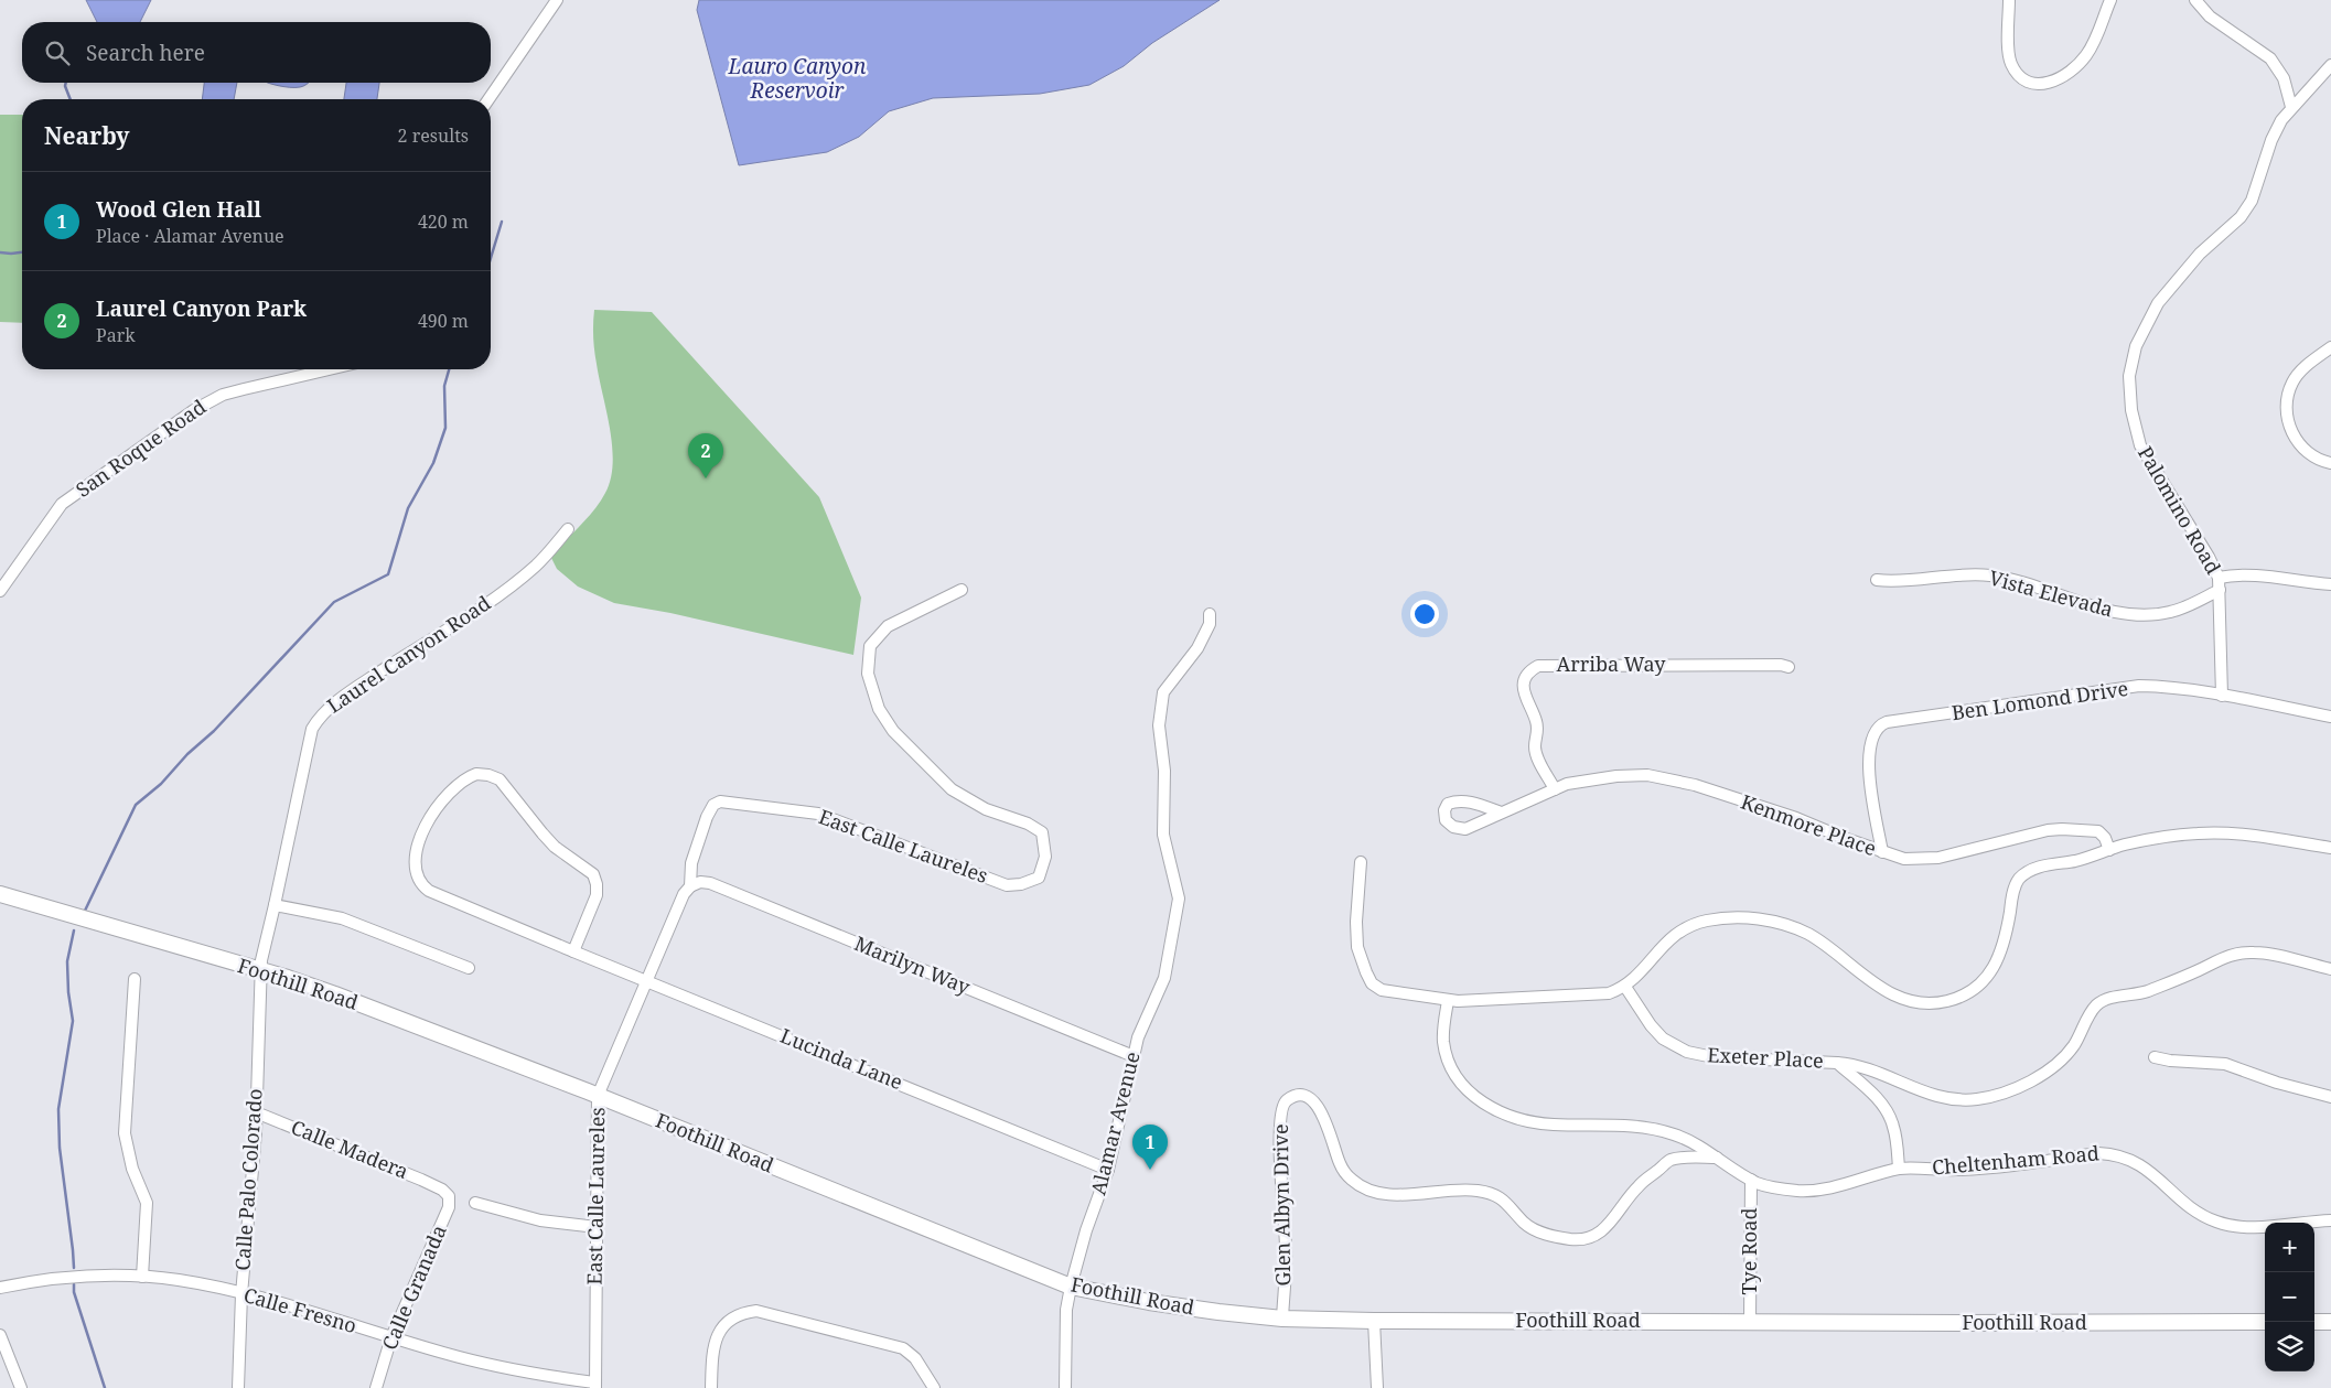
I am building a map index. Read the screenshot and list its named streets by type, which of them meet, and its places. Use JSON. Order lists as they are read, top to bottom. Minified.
{"streets":{"main road":["Foothill Road"],"street":["San Roque Road","Palomino Road","Vista Elevada","Laurel Canyon Road","Arriba Way","Ben Lomond Drive","Kenmore Place","East Calle Laureles","Marilyn Way","Exeter Place","Lucinda Lane","Alamar Avenue","Calle Madera","Cheltenham Road","Calle Palo Colorado","Glen Albyn Drive","Tye Road","Calle Granada","Calle Fresno"]},"crossings":[["Palomino Road","Vista Elevada"],["Palomino Road","Ben Lomond Drive"],["Laurel Canyon Road","Foothill Road"],["Laurel Canyon Road","Calle Palo Colorado"],["Arriba Way","Kenmore Place"],["Ben Lomond Drive","Kenmore Place"],["East Calle Laureles","Marilyn Way"],["East Calle Laureles","Foothill Road"],["East Calle Laureles","Lucinda Lane"],["East Calle Laureles","Calle Fresno"],["Marilyn Way","Alamar Avenue"],["Foothill Road","Alamar Avenue"],["Foothill Road","Calle Palo Colorado"],["Foothill Road","Glen Albyn Drive"],["Foothill Road","Tye Road"],["Exeter Place","Cheltenham Road"],["Lucinda Lane","Alamar Avenue"],["Calle Madera","Calle Palo Colorado"],["Calle Madera","Calle Granada"],["Cheltenham Road","Glen Albyn Drive"],["Cheltenham Road","Tye Road"],["Calle Palo Colorado","Calle Fresno"],["Calle Granada","Calle Fresno"]],"water":["Lauro Canyon Reservoir"],"page":{"search":"Search here","heading":["Nearby","2 results"],"list":[{"mark":"1","name":"Wood Glen Hall","note":"Place · Alamar Avenue","value":"420 m"},{"mark":"2","name":"Laurel Canyon Park","note":"Park","value":"490 m"}],"pins":["2","1"],"map_buttons":["+","−"]}}
